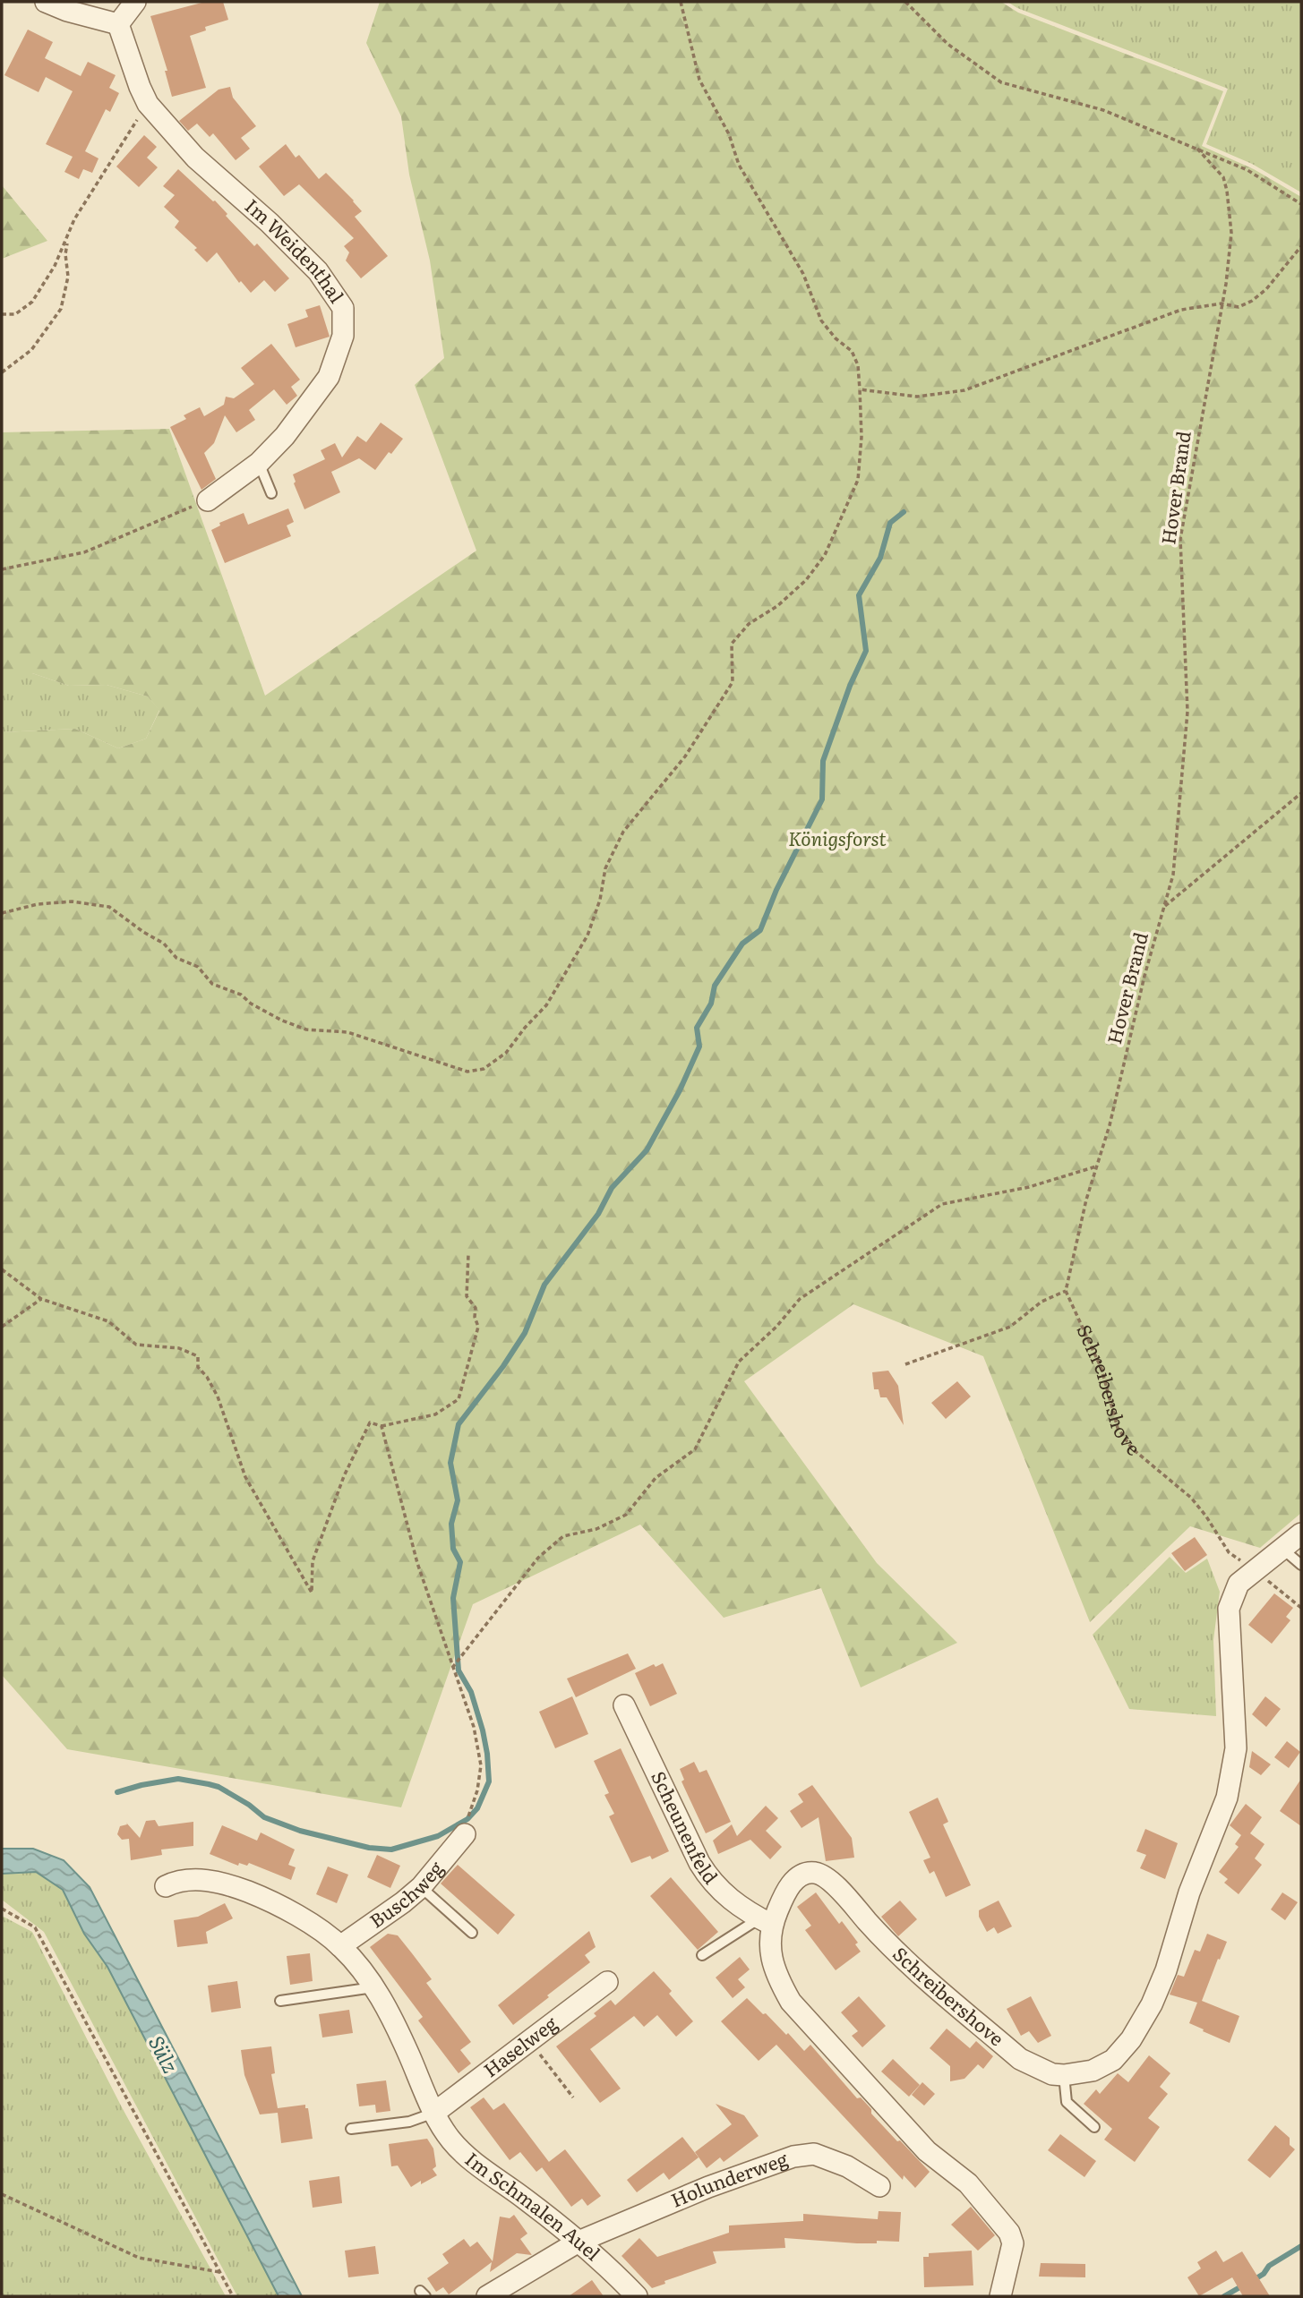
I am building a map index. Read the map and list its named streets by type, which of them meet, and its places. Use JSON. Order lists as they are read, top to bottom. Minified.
{"streets":{"street":["Im Weidenthal","Schreibershove","Scheunenfeld","Buschweg","Haselweg","Holunderweg","Im Schmalen Auel"],"path":["Hover Brand"]},"crossings":[["Schreibershove","Scheunenfeld"],["Buschweg","Im Schmalen Auel"],["Haselweg","Im Schmalen Auel"],["Holunderweg","Im Schmalen Auel"]],"water":["Sülz"],"parks":["Königsforst"]}
